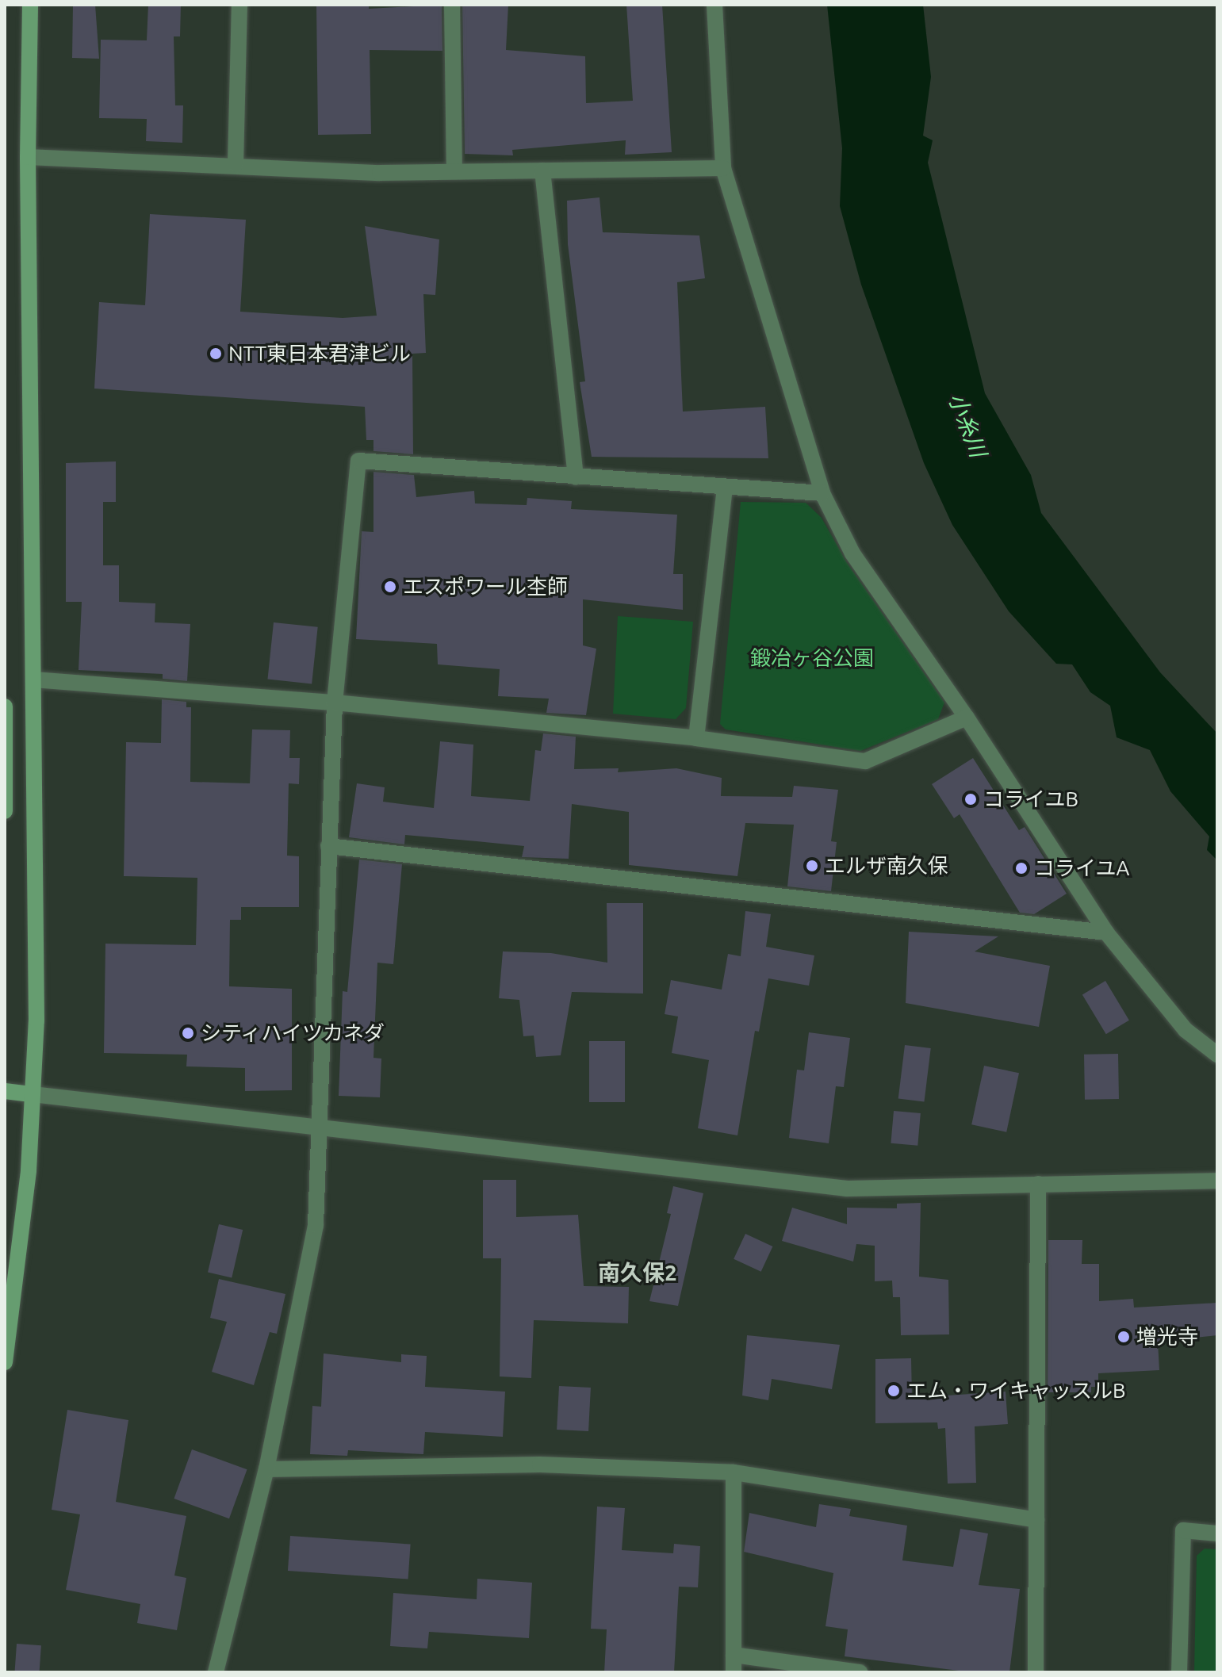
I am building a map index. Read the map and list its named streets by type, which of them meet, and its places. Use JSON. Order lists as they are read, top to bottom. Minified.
{"districts":["南久保2"],"water":["小糸川"],"parks":["鍛冶ヶ谷公園"],"places":["NTT東日本君津ビル","エスポワール杢師","コライユB","エルザ南久保","コライユA","シティハイツカネダ","増光寺","エム・ワイキャッスルB"]}
